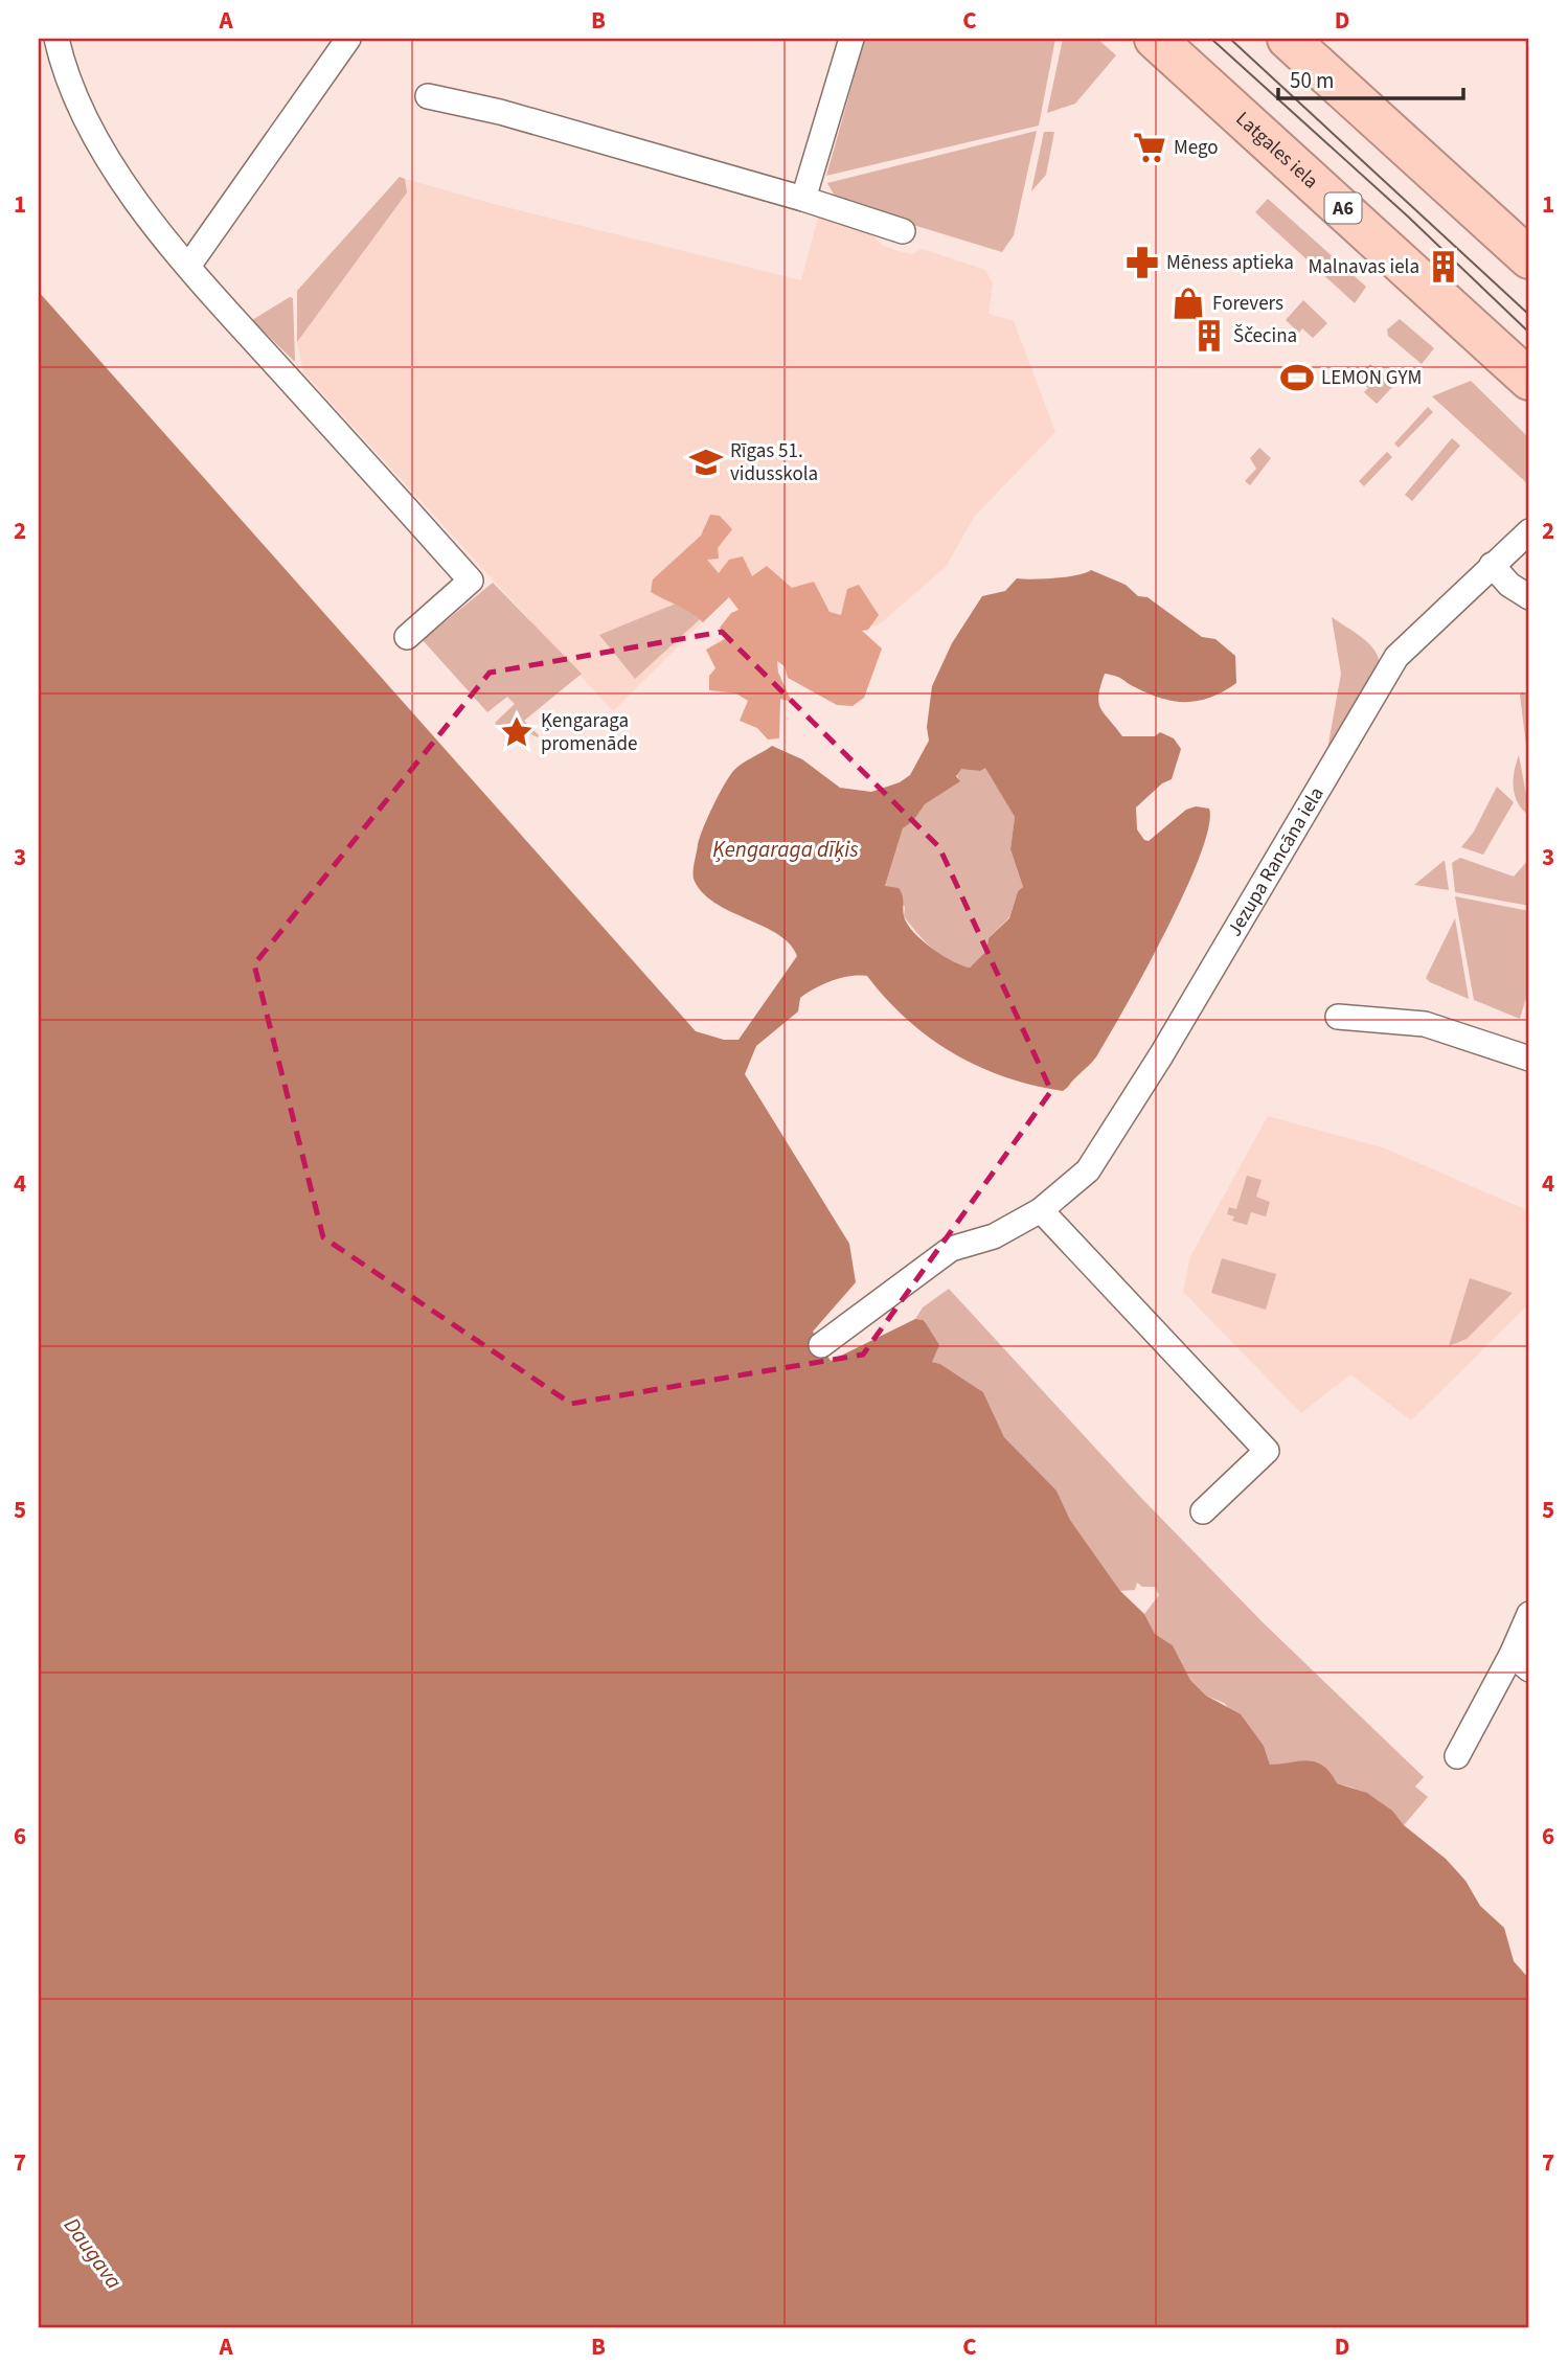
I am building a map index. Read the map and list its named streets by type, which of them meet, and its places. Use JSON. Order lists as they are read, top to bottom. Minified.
{"streets":{"highway":["Latgales iela","A6"],"street":["Jezupa Rancāna iela"]},"water":["Ķengaraga dīķis","Daugava"],"places":{"supermarket":["Mego"],"pharmacy":["Mēness aptieka"],"building":["Malnavas iela","Ščecina"],"shop":["Forevers"],"sports":["LEMON GYM"],"school or university":["Rīgas 51. vidusskola"],"place":["Ķengaraga promenāde"]},"scale_bar":"50 m","grid":{"columns":["A","B","C","D"],"rows":["1","2","3","4","5","6","7"]}}
